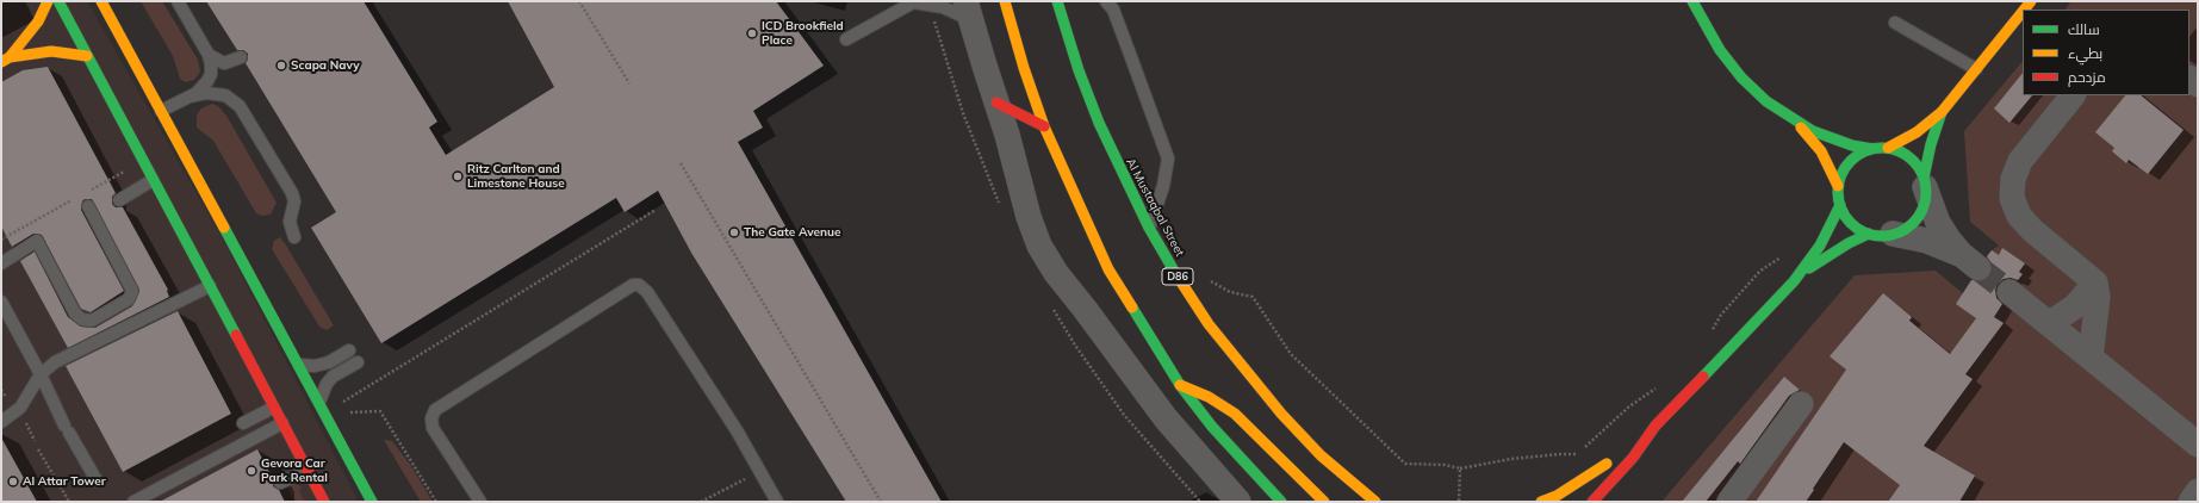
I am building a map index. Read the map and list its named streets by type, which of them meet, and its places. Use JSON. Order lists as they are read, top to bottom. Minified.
{"streets":{"street":["Al Mustaqbal Street","D86"]},"places":["ICD Brookfield Place","Scapa Navy","Ritz Carlton and Limestone House","The Gate Avenue","Gevora Car Park Rental","Al Attar Tower"],"legend":["سالك","بطيء","مزدحم"]}
